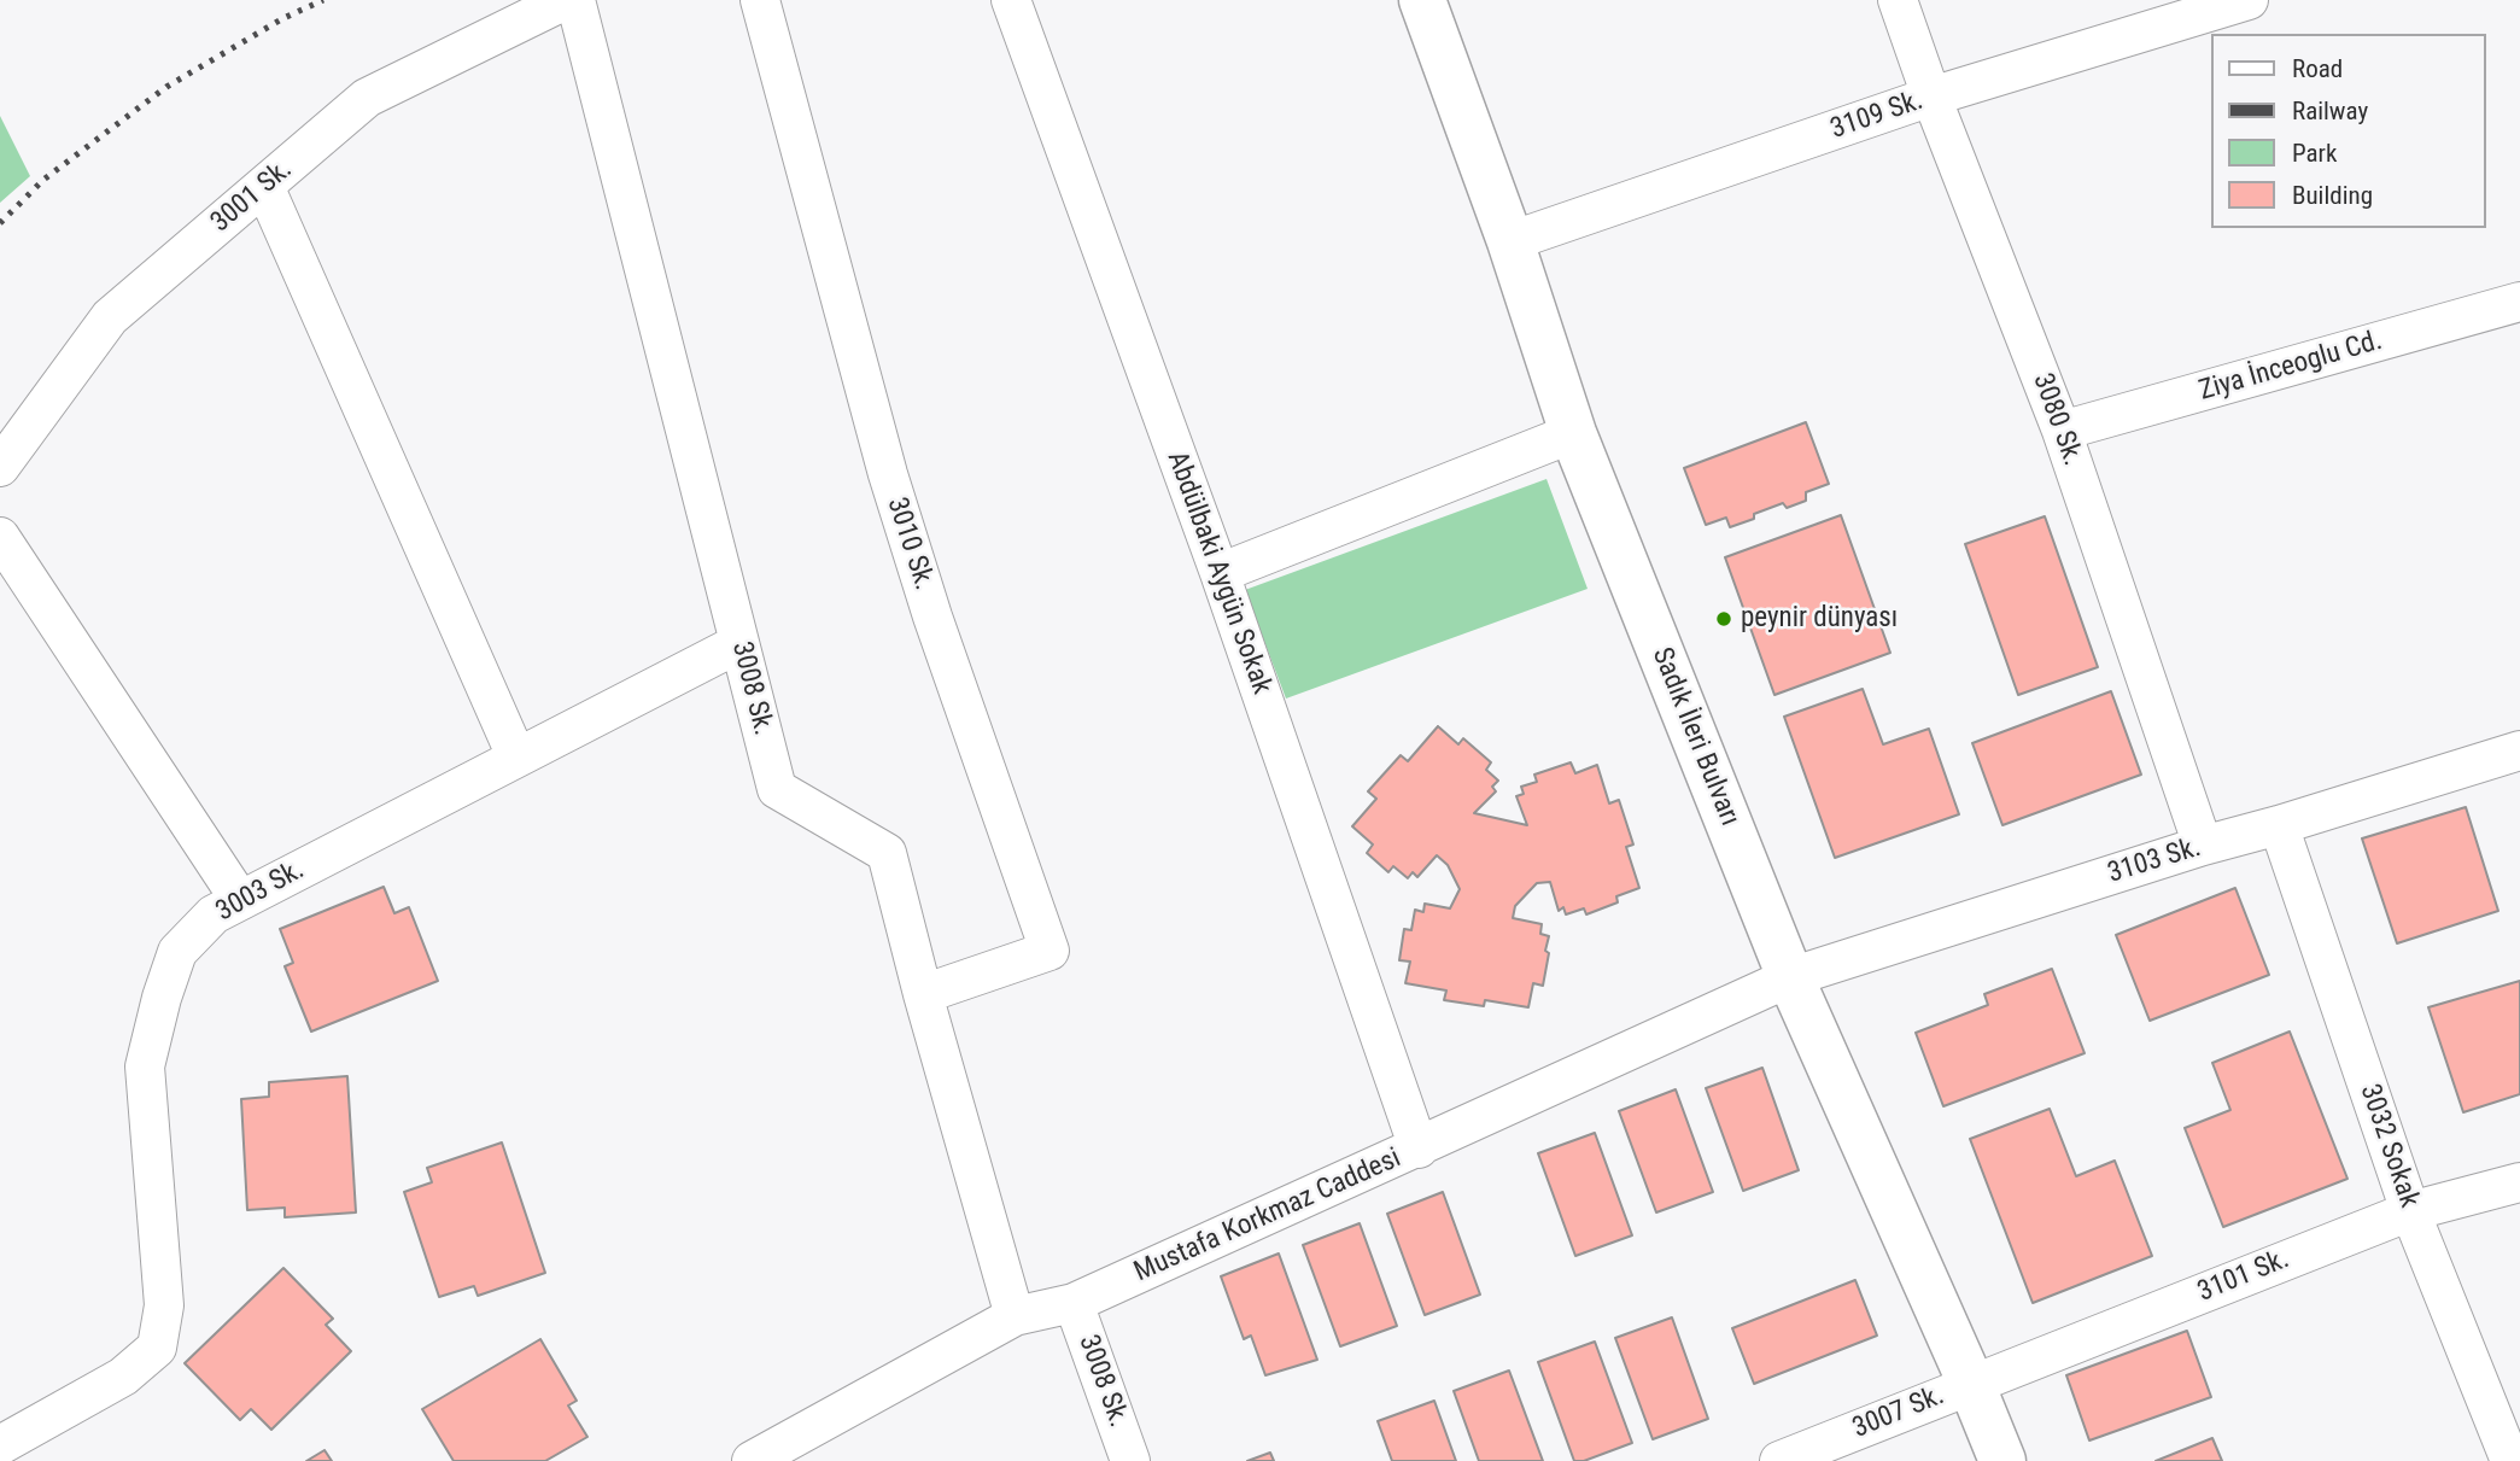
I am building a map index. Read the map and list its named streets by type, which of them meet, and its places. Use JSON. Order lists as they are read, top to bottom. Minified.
{"streets":{"main road":["Sadık İleri Bulvarı"],"street":["3109 Sk.","3001 Sk.","Ziya İnceoglu Cd.","3080 Sk.","3010 Sk.","Abdülbaki Aygün Sokak","3008 Sk.","3103 Sk.","3003 Sk.","3032 Sokak","Mustafa Korkmaz Caddesi","3101 Sk.","3007 Sk."]},"crossings":[["3109 Sk.","3080 Sk."],["3109 Sk.","Sadık İleri Bulvarı"],["Ziya İnceoglu Cd.","3080 Sk."],["3080 Sk.","3103 Sk."],["3010 Sk.","3008 Sk."],["Abdülbaki Aygün Sokak","Mustafa Korkmaz Caddesi"],["3008 Sk.","3003 Sk."],["3008 Sk.","Mustafa Korkmaz Caddesi"],["Sadık İleri Bulvarı","3103 Sk."],["Sadık İleri Bulvarı","Mustafa Korkmaz Caddesi"],["Sadık İleri Bulvarı","3101 Sk."],["Sadık İleri Bulvarı","3007 Sk."],["3103 Sk.","3032 Sokak"],["3103 Sk.","Mustafa Korkmaz Caddesi"],["3032 Sokak","3101 Sk."],["3101 Sk.","3007 Sk."]],"places":["peynir dünyası"],"legend":["Road","Railway","Park","Building"]}
